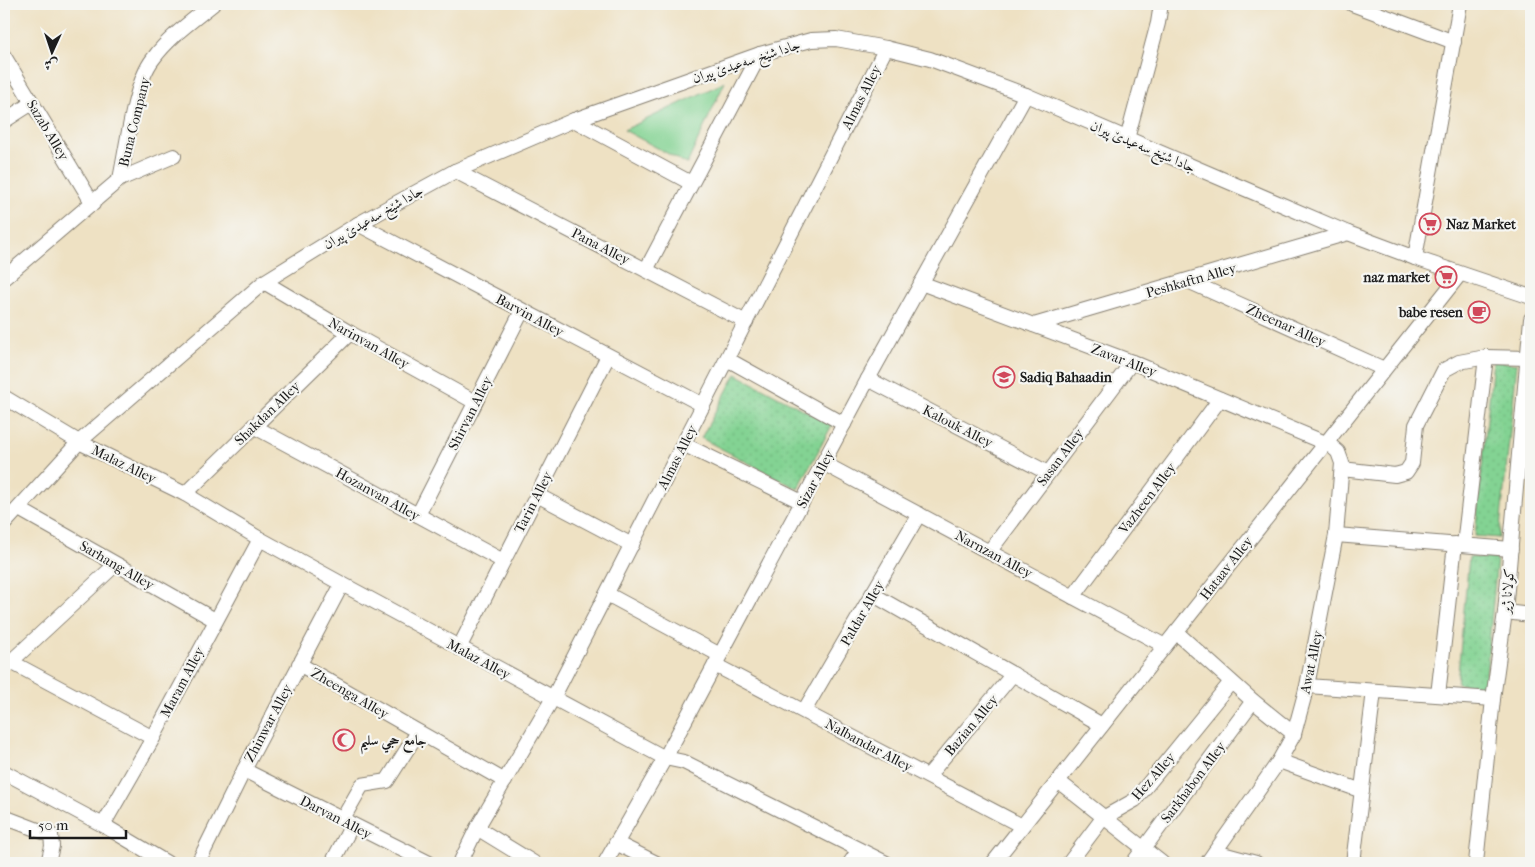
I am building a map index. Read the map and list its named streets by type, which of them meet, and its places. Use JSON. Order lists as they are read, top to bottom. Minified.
{"streets":{"street":["جادا شێخ سەعیدێ پیران","Almas Alley","Buna Company","Sazab Alley","Pana Alley","Peshkaftn Alley","Barvin Alley","Zheenar Alley","Narinvan Alley","Zavar Alley","Shakdan Alley","Shirvan Alley","Kalouk Alley","Sasan Alley","Malaz Alley","Sizar Alley","Hozanvan Alley","Vazheen Alley","Tarin Alley","Narnzan Alley","Sarhang Alley","Hataav Alley","کولانا ژیر","Paldar Alley","Awat Alley","Maram Alley","Zheenga Alley","Zhinwar Alley","Bazian Alley","Nalbandar Alley","Hez Alley","Sarkhabon Alley","Darvan Alley"]},"crossings":[["جادا شێخ سەعیدێ پیران","Almas Alley"],["جادا شێخ سەعیدێ پیران","Pana Alley"],["جادا شێخ سەعیدێ پیران","Peshkaftn Alley"],["جادا شێخ سەعیدێ پیران","Barvin Alley"],["جادا شێخ سەعیدێ پیران","Narinvan Alley"],["جادا شێخ سەعیدێ پیران","Malaz Alley"],["جادا شێخ سەعیدێ پیران","Sizar Alley"],["جادا شێخ سەعیدێ پیران","Sarhang Alley"],["جادا شێخ سەعیدێ پیران","Hataav Alley"],["Almas Alley","Pana Alley"],["Almas Alley","Barvin Alley"],["Almas Alley","Malaz Alley"],["Almas Alley","Zheenga Alley"],["Almas Alley","Nalbandar Alley"],["Peshkaftn Alley","Zheenar Alley"],["Peshkaftn Alley","Zavar Alley"],["Barvin Alley","Shirvan Alley"],["Barvin Alley","Tarin Alley"],["Zheenar Alley","Hataav Alley"],["Narinvan Alley","Shakdan Alley"],["Narinvan Alley","Shirvan Alley"],["Zavar Alley","Sasan Alley"],["Zavar Alley","Sizar Alley"],["Zavar Alley","Vazheen Alley"],["Zavar Alley","Hataav Alley"],["Shakdan Alley","Malaz Alley"],["Shakdan Alley","Hozanvan Alley"],["Shirvan Alley","Hozanvan Alley"],["Kalouk Alley","Sasan Alley"],["Kalouk Alley","Sizar Alley"],["Sasan Alley","Narnzan Alley"],["Malaz Alley","Sizar Alley"],["Malaz Alley","Tarin Alley"],["Malaz Alley","Maram Alley"],["Malaz Alley","Zhinwar Alley"],["Sizar Alley","Narnzan Alley"],["Sizar Alley","Nalbandar Alley"],["Hozanvan Alley","Tarin Alley"],["Vazheen Alley","Narnzan Alley"],["Narnzan Alley","Hataav Alley"],["Narnzan Alley","Paldar Alley"],["Sarhang Alley","Maram Alley"],["Hataav Alley","Nalbandar Alley"],["Paldar Alley","Nalbandar Alley"],["Zheenga Alley","Zhinwar Alley"],["Zhinwar Alley","Darvan Alley"],["Bazian Alley","Nalbandar Alley"]],"places":{"supermarket":["Naz Market","naz market"],"cafe":["babe resen"],"school or university":["Sadiq Bahaadin"],"mosque":["جامع حجي سليم"]},"scale_bar":"50 m","north":"bottom"}
